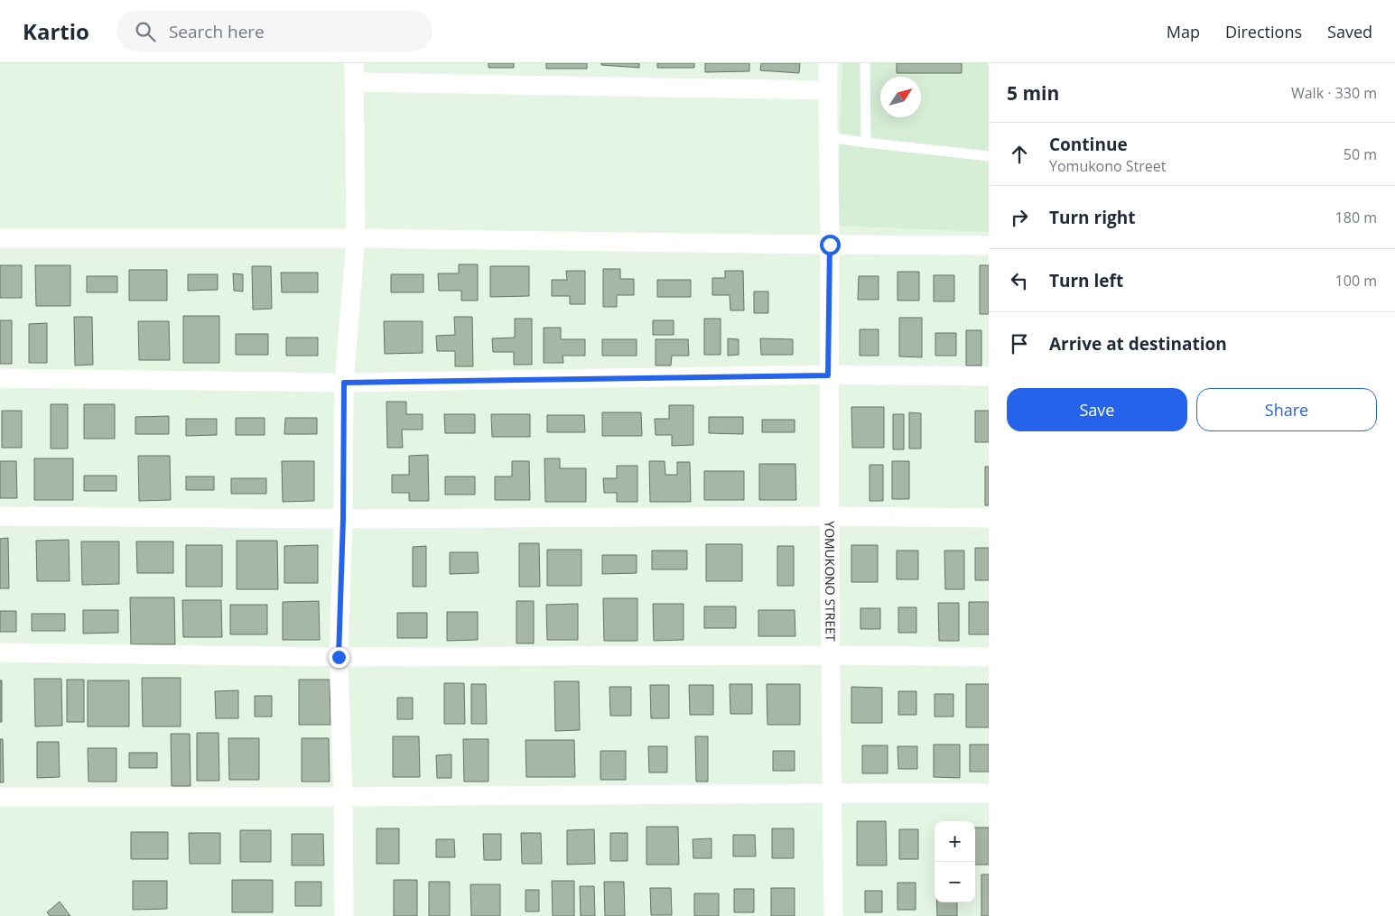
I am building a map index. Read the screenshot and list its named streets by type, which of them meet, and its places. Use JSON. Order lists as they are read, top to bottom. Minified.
{"streets":{"street":["YOMUKONO STREET"]},"north":"top right","page":{"header":"Kartio","search":"Search here","nav":["Map","Directions","Saved"],"heading":["5 min","Walk · 330 m"],"list":[["Continue","Yomukono Street","50 m"],["Turn right","180 m"],["Turn left","100 m"],"Arrive at destination"],"buttons":["Save","Share"],"map_buttons":["+","−"]}}
